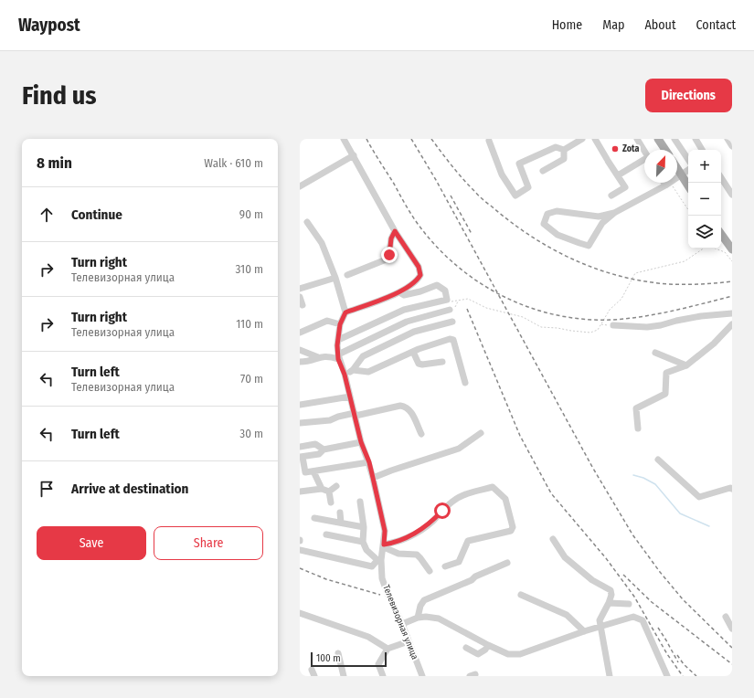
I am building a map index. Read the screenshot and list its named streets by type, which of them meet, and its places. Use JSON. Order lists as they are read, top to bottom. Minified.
{"streets":{"lane":["Телевизорная улица"]},"places":["Zota"],"scale_bar":"100 m","north":"top right","page":{"header":"Waypost","nav":["Home","Map","About","Contact"],"buttons":["Directions",["Save","Share"]],"title":"Find us","heading":["8 min","Walk · 610 m"],"map_buttons":["+","−"],"list":[["Continue","90 m"],["Turn right","Телевизорная улица","310 m"],["Turn right","Телевизорная улица","110 m"],["Turn left","Телевизорная улица","70 m"],["Turn left","30 m"],"Arrive at destination"],"scale":"100 m"}}
